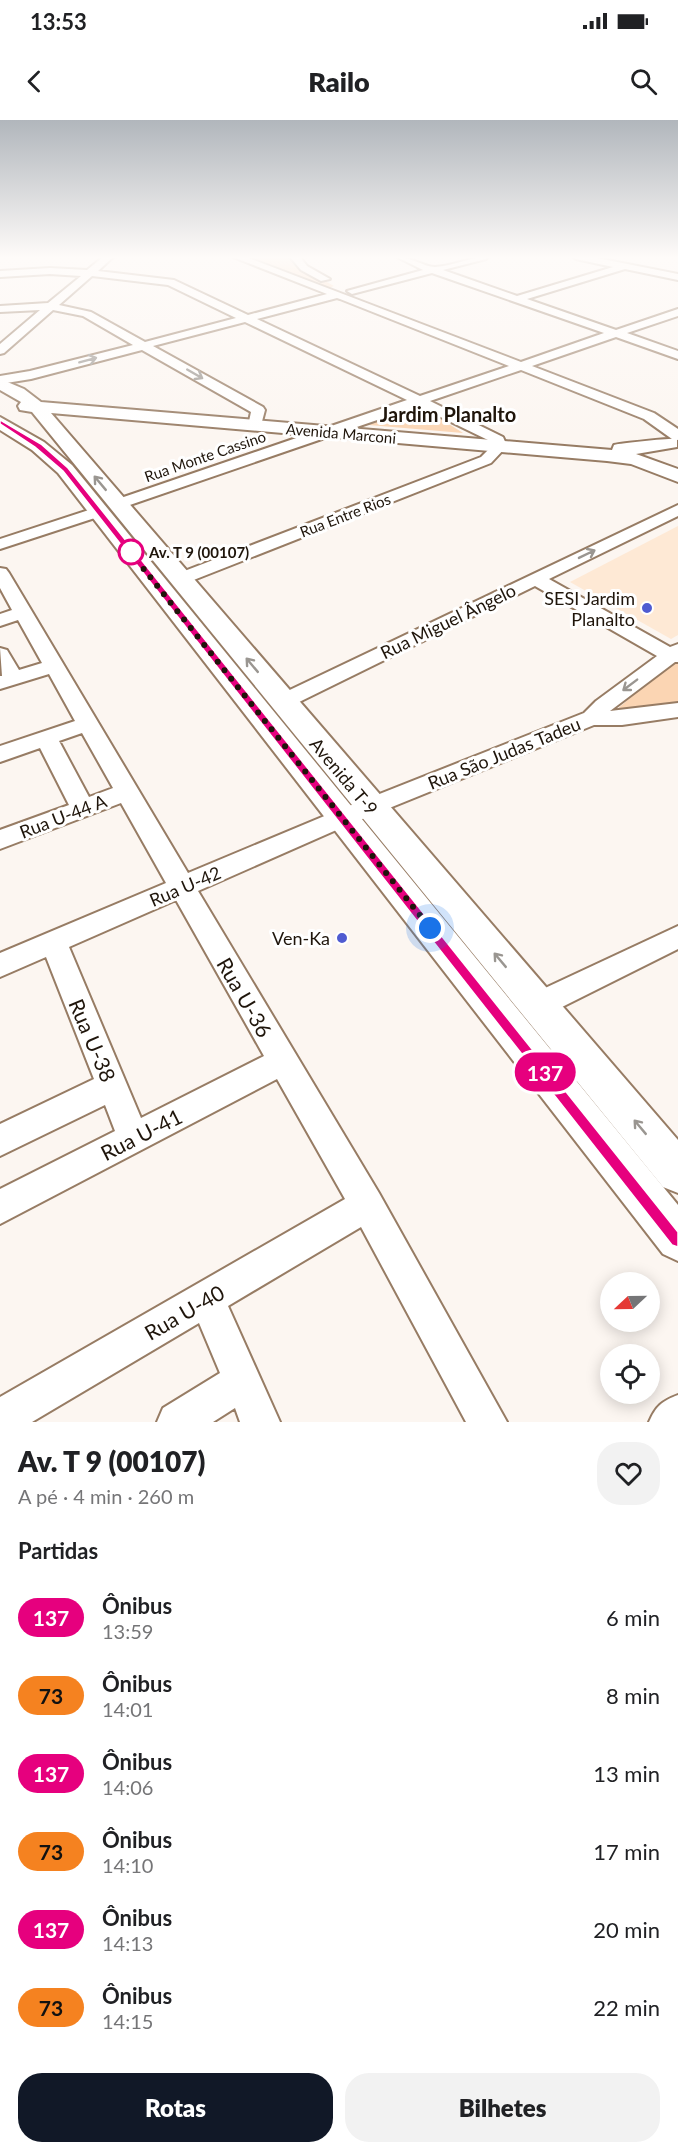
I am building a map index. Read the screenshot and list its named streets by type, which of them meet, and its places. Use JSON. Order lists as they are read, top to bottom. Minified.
{"streets":{"main road":["Avenida Marconi","Avenida T-9"],"street":["Rua Monte Cassino","Rua Entre Rios","Rua Miguel Ângelo","Rua São Judas Tadeu","Rua U-44 A","Rua U-42","Rua U-36","Rua U-38","Rua U-41","Rua U-40"]},"crossings":[["Avenida Marconi","Rua Monte Cassino"],["Avenida Marconi","Rua Entre Rios"],["Avenida Marconi","Avenida T-9"],["Rua Monte Cassino","Avenida T-9"],["Rua Entre Rios","Avenida T-9"],["Rua Miguel Ângelo","Avenida T-9"],["Rua São Judas Tadeu","Avenida T-9"],["Rua São Judas Tadeu","Rua U-42"],["Avenida T-9","Rua U-42"],["Rua U-44 A","Rua U-36"],["Rua U-42","Rua U-36"],["Rua U-42","Rua U-38"],["Rua U-36","Rua U-41"],["Rua U-36","Rua U-40"],["Rua U-38","Rua U-41"]],"districts":["Jardim Planalto"],"places":["Av. T 9 (00107)","SESI Jardim Planalto","Ven-Ka"],"lines":["bus line 137"],"north":"left","page":{"status":"13:53","header":"Railo","on_map":"137","heading":[["Av. T 9 (00107)","A pé · 4 min · 260 m"],"Partidas"],"list":[{"mark":"137","name":"Ônibus","note":"13:59","value":"6 min"},{"mark":"73","name":"Ônibus","note":"14:01","value":"8 min"},{"mark":"137","name":"Ônibus","note":"14:06","value":"13 min"},{"mark":"73","name":"Ônibus","note":"14:10","value":"17 min"},{"mark":"137","name":"Ônibus","note":"14:13","value":"20 min"},{"mark":"73","name":"Ônibus","note":"14:15","value":"22 min"}],"buttons":["Rotas","Bilhetes"]}}
